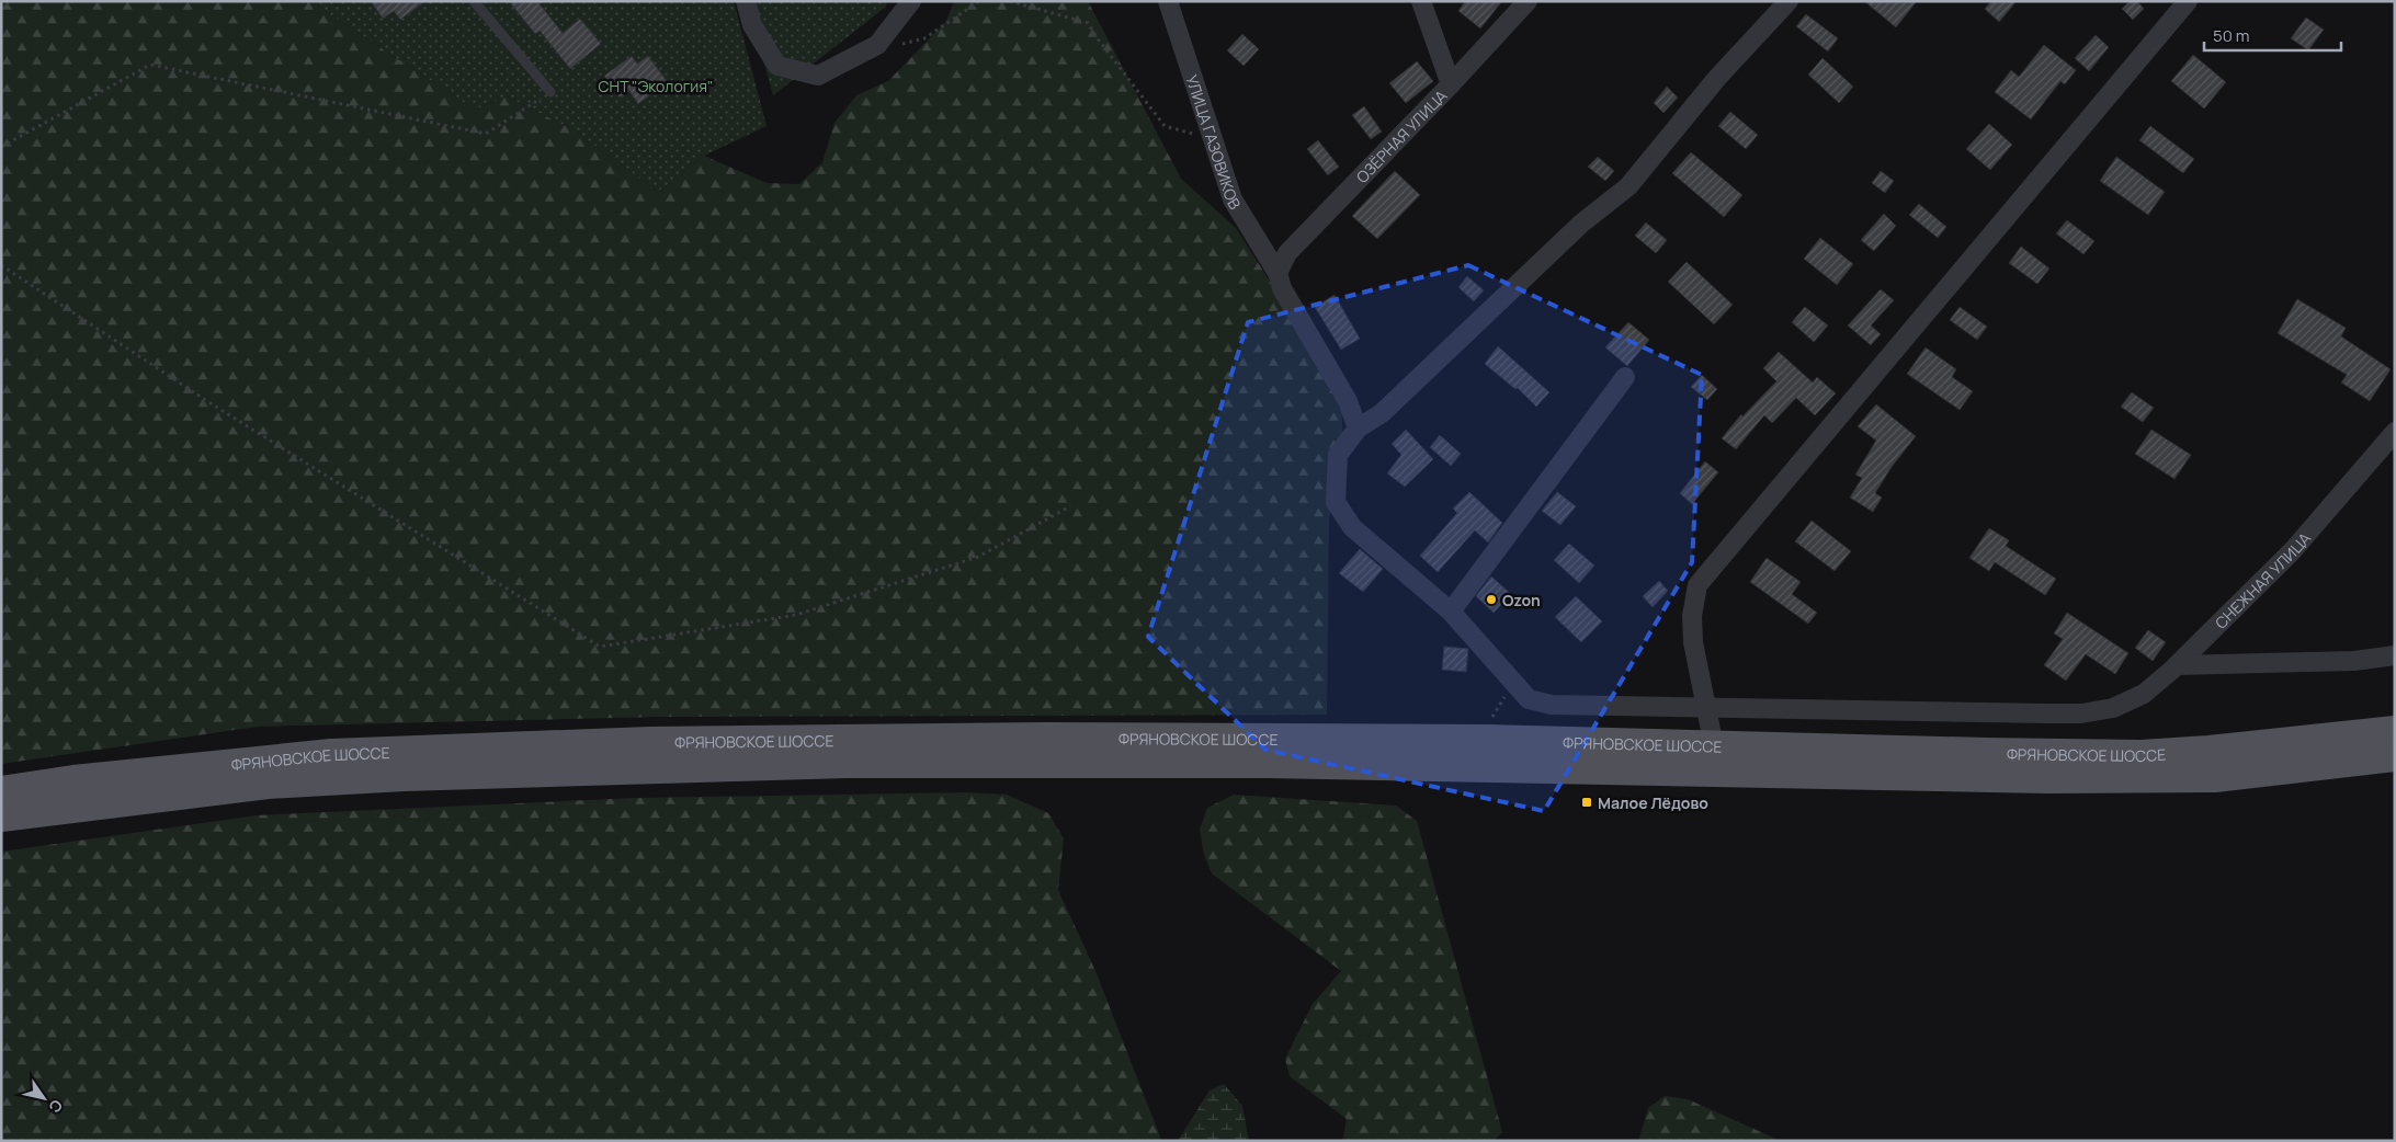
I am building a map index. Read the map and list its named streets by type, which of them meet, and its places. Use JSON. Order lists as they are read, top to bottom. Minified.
{"streets":{"main road":["ФРЯНОВСКОЕ ШОССЕ"],"street":["ОЗЁРНАЯ УЛИЦА","УЛИЦА ГАЗОВИКОВ","СНЕЖНАЯ УЛИЦА"]},"crossings":[["ОЗЁРНАЯ УЛИЦА","УЛИЦА ГАЗОВИКОВ"],["УЛИЦА ГАЗОВИКОВ","СНЕЖНАЯ УЛИЦА"]],"parks":["СНТ \"Экология\""],"places":{"other":["Ozon"],"transit":["Малое Лёдово"]},"scale_bar":"50 m","north":"bottom right"}
